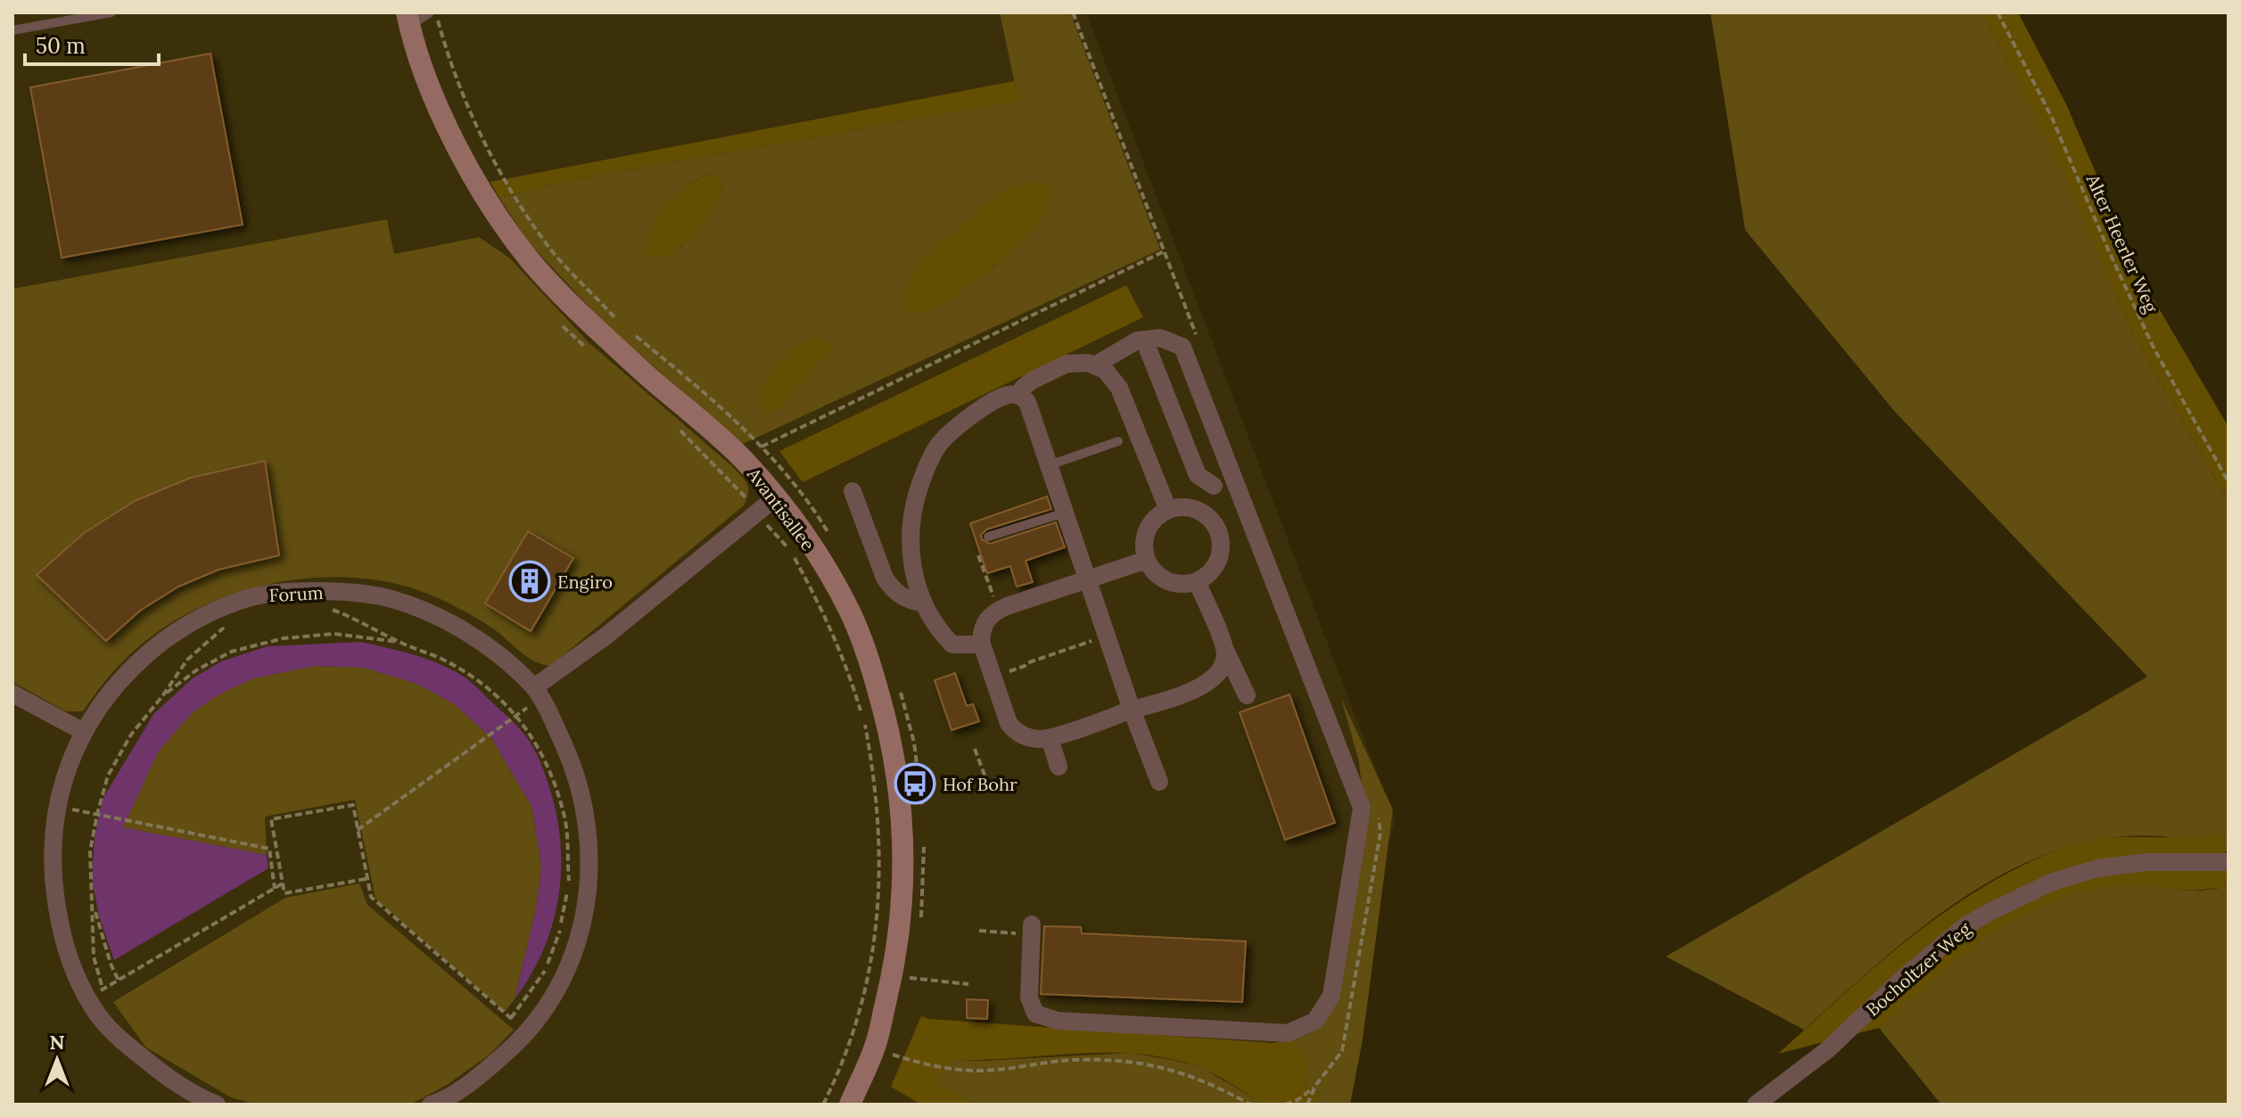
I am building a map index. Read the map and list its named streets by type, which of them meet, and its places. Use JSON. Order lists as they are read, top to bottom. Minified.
{"streets":{"street":["Avantisallee","Forum","Bocholtzer Weg"],"path":["Alter Heerler Weg"]},"places":{"building":["Engiro"],"bus stop":["Hof Bohr"]},"scale_bar":"50 m","north":"top"}
